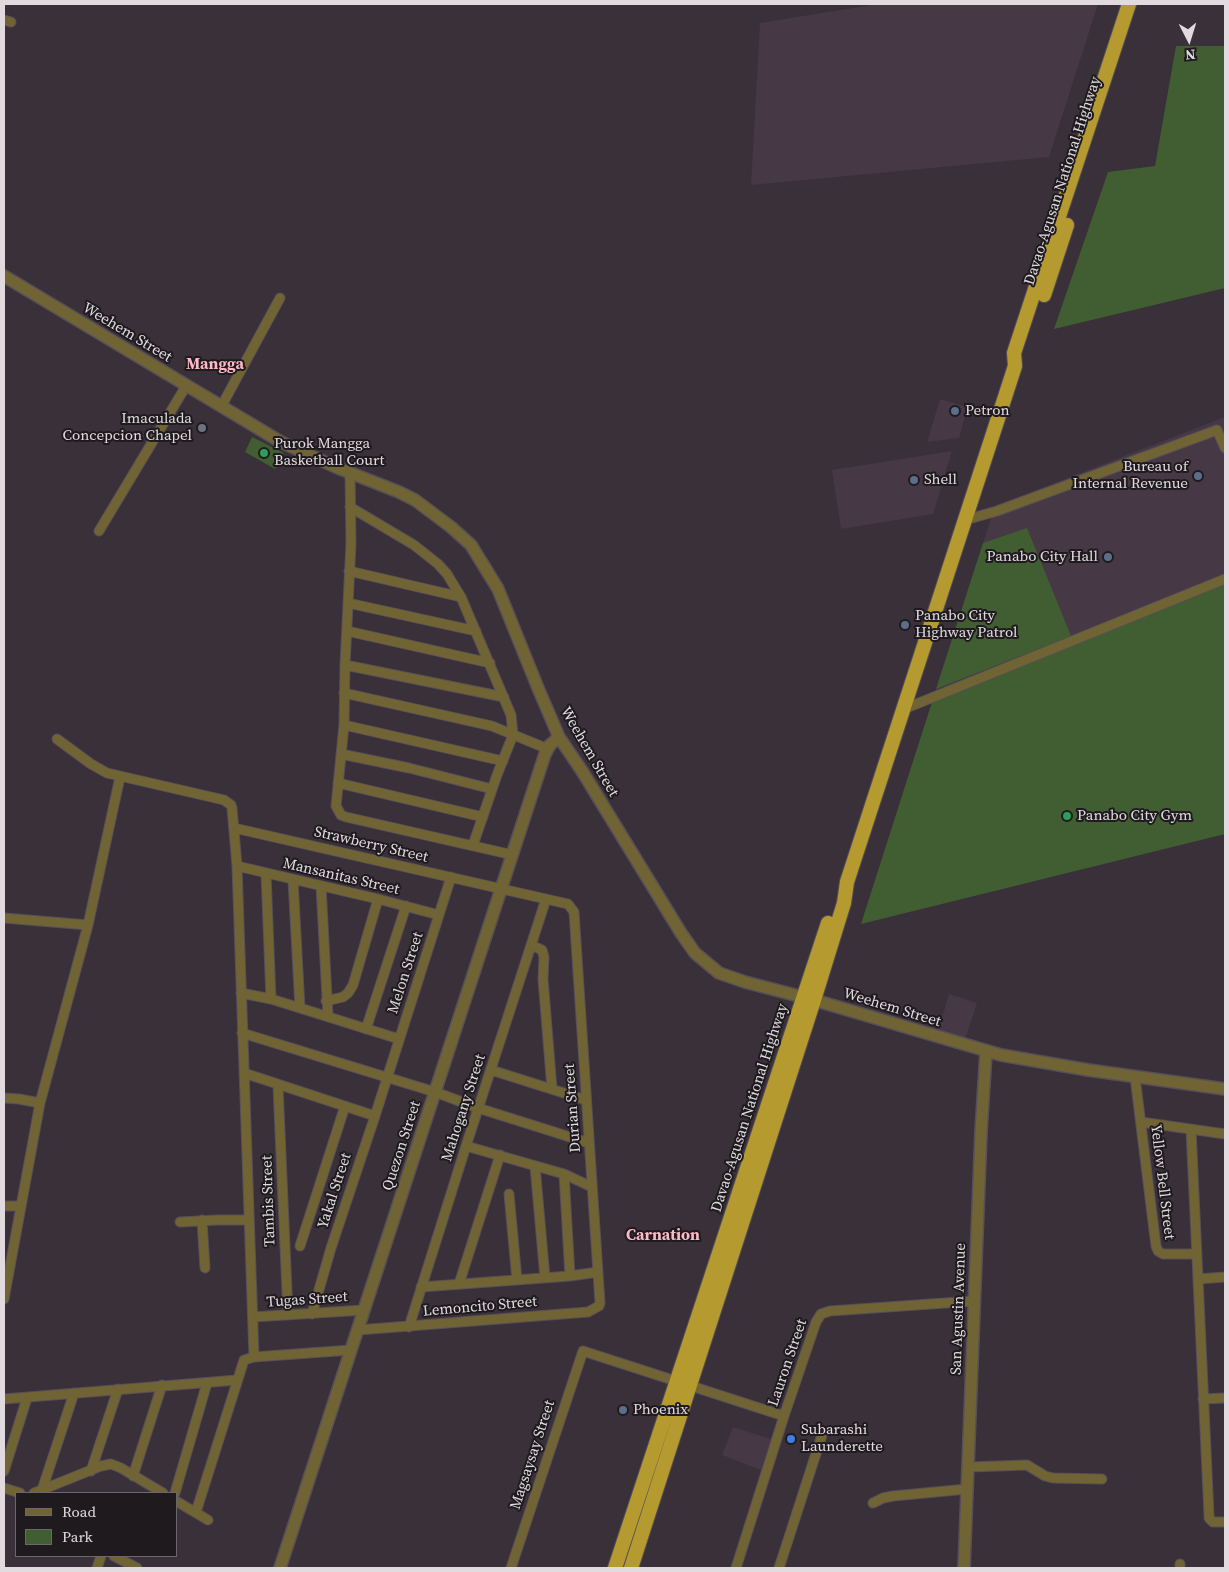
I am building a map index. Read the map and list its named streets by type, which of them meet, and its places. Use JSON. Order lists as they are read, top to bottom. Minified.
{"streets":{"highway":["Davao-Agusan National Highway"],"street":["Weehem Street","Strawberry Street","Mansanitas Street","Melon Street","Mahogany Street","Durian Street","Quezon Street","Yellow Bell Street","Yakal Street","Tambis Street","Tugas Street","Lemoncito Street","San Agustin Avenue","Lauron Street","Magsaysay Street"]},"crossings":[["Davao-Agusan National Highway","Weehem Street"],["Davao-Agusan National Highway","Magsaysay Street"],["Weehem Street","Quezon Street"],["Weehem Street","Yellow Bell Street"],["Weehem Street","San Agustin Avenue"],["Strawberry Street","Melon Street"],["Strawberry Street","Mahogany Street"],["Strawberry Street","Durian Street"],["Strawberry Street","Quezon Street"],["Mansanitas Street","Melon Street"],["Melon Street","Yakal Street"],["Mahogany Street","Lemoncito Street"],["Durian Street","Lemoncito Street"],["Quezon Street","Tugas Street"],["Quezon Street","Lemoncito Street"],["Yakal Street","Tugas Street"],["Tambis Street","Tugas Street"],["San Agustin Avenue","Lauron Street"]],"districts":["Mangga","Carnation"],"places":["Petron","Imaculada Concepcion Chapel","Purok Mangga Basketball Court","Bureau of Internal Revenue","Shell","Panabo City Hall","Panabo City Highway Patrol","Panabo City Gym","Phoenix","Subarashi Launderette"],"legend":["Road","Park"],"north":"bottom"}
